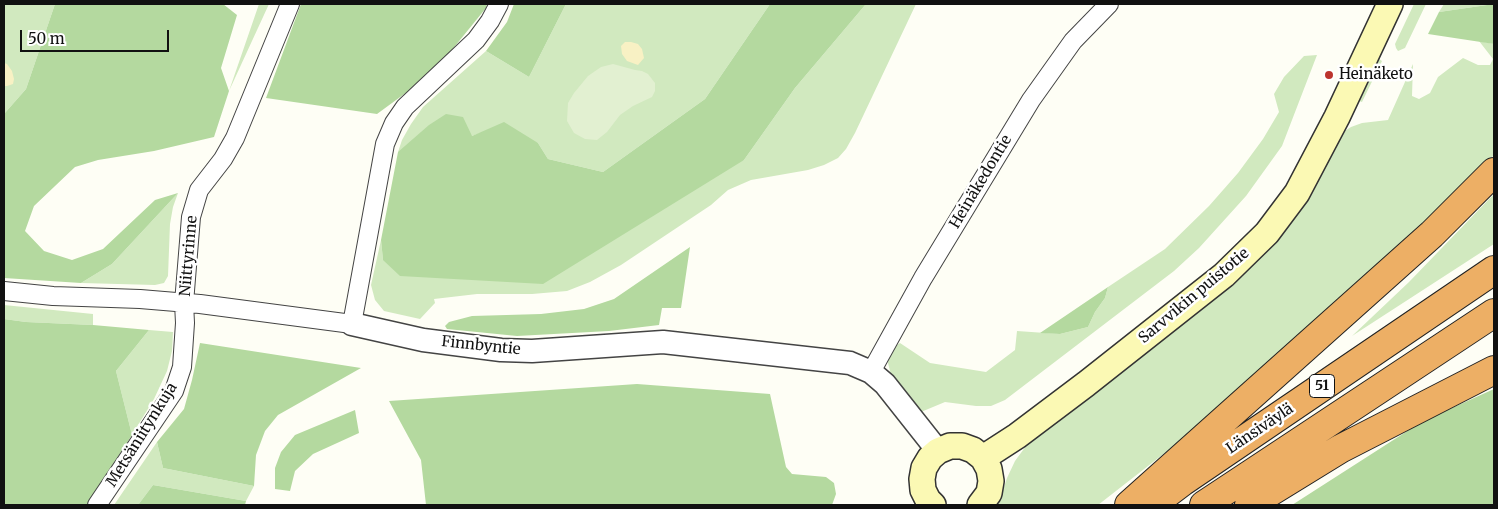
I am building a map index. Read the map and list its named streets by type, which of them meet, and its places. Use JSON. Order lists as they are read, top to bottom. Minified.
{"streets":{"highway":["51","Länsiväylä"],"main road":["Sarvvikin puistotie"],"street":["Heinäkedontie","Niittyrinne","Finnbyntie","Metsäniitynkuja"]},"crossings":[["Heinäkedontie","Finnbyntie"],["Niittyrinne","Finnbyntie"],["Niittyrinne","Metsäniitynkuja"]],"places":["Heinäketo"],"scale_bar":"50 m"}
